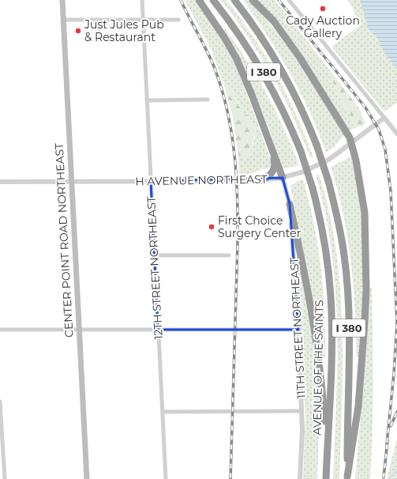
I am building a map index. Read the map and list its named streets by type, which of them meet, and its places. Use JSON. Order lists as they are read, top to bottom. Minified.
{"streets":{"highway":["I 380","AVENUE OF THE SAINTS"],"main road":["CENTER POINT ROAD NORTHEAST"],"street":["H AVENUE NORTHEAST","12TH STREET NORTHEAST","11TH STREET NORTHEAST"]},"crossings":[["H AVENUE NORTHEAST","CENTER POINT ROAD NORTHEAST"],["H AVENUE NORTHEAST","12TH STREET NORTHEAST"],["H AVENUE NORTHEAST","11TH STREET NORTHEAST"]],"places":["Cady Auction Gallery","Just Jules Pub & Restaurant","First Choice Surgery Center"]}
